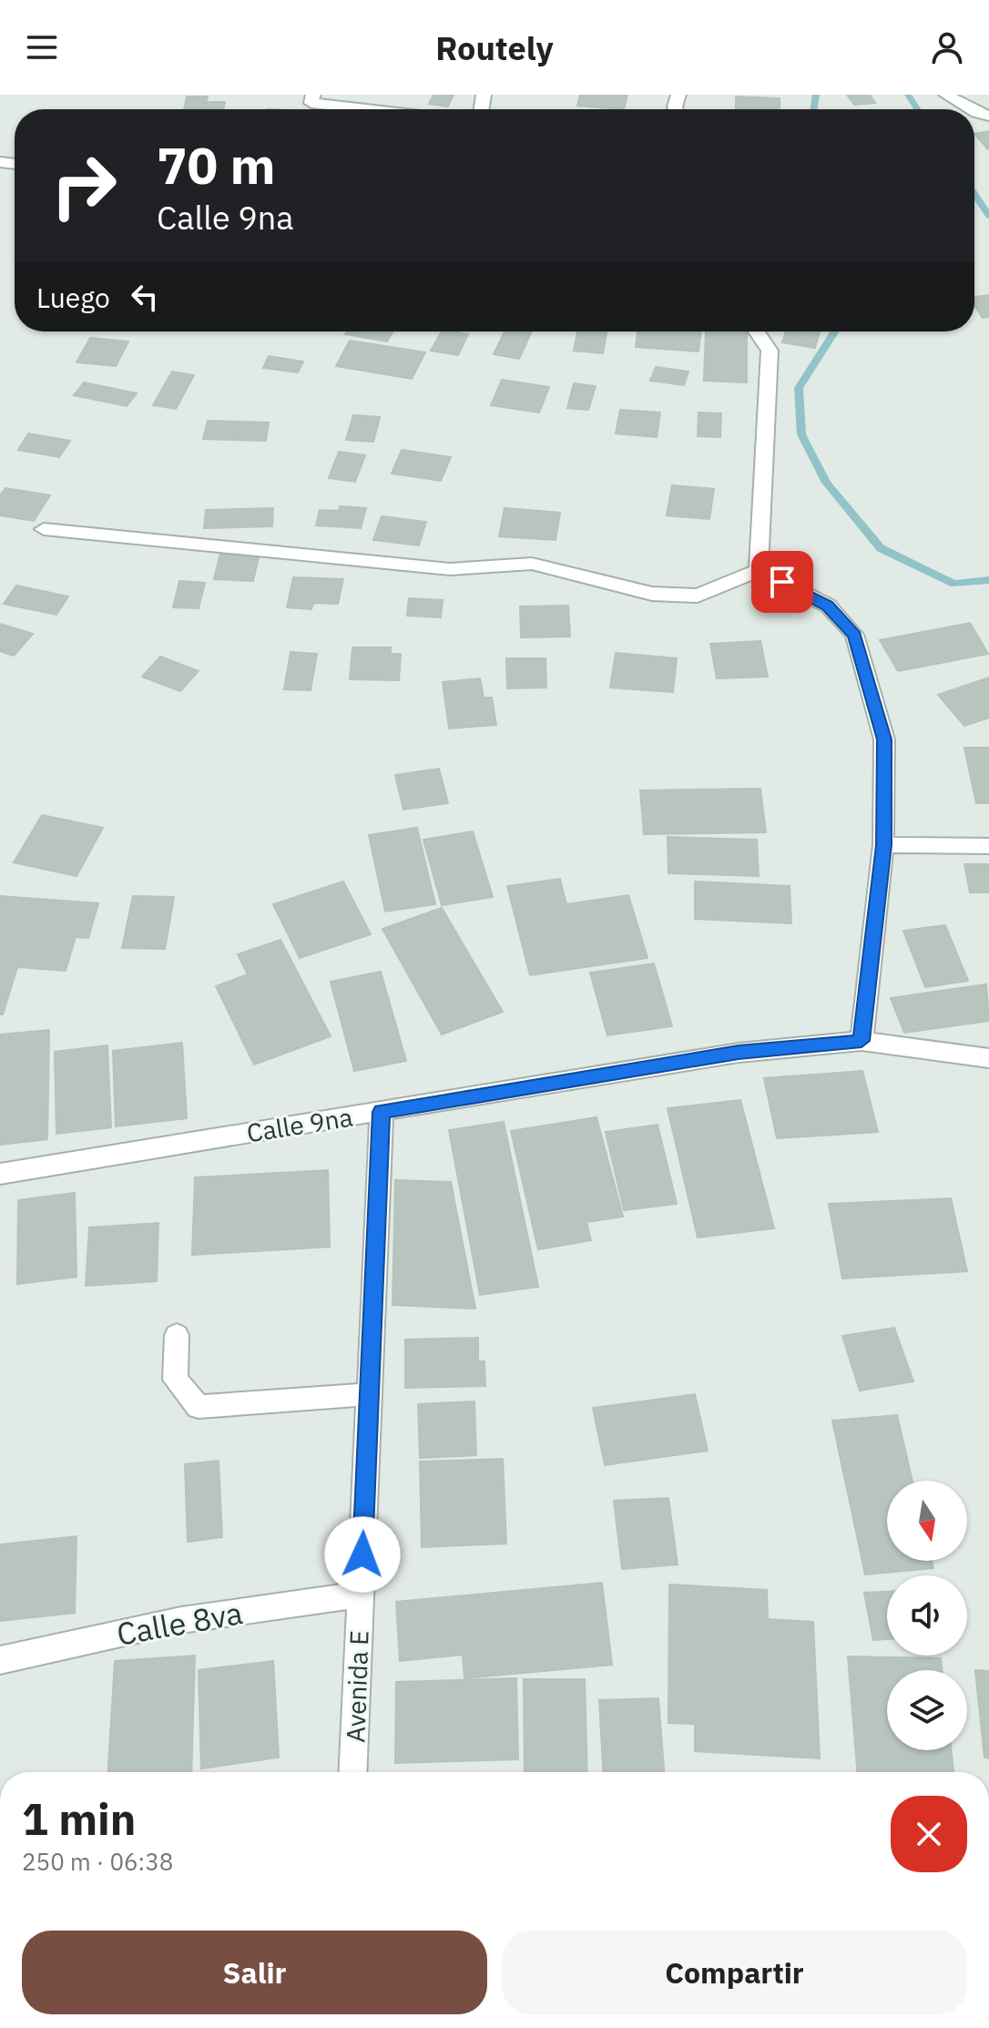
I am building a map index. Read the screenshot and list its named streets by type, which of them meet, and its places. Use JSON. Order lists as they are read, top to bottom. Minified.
{"streets":{"street":["Calle 9na","Calle 8va","Avenida E"]},"crossings":[["Calle 9na","Avenida E"],["Calle 8va","Avenida E"]],"north":"bottom","page":{"header":"Routely","turn":["70 m","Calle 9na"],"then":"Luego","heading":["1 min","250 m · 06:38"],"buttons":["Salir","Compartir"]}}
